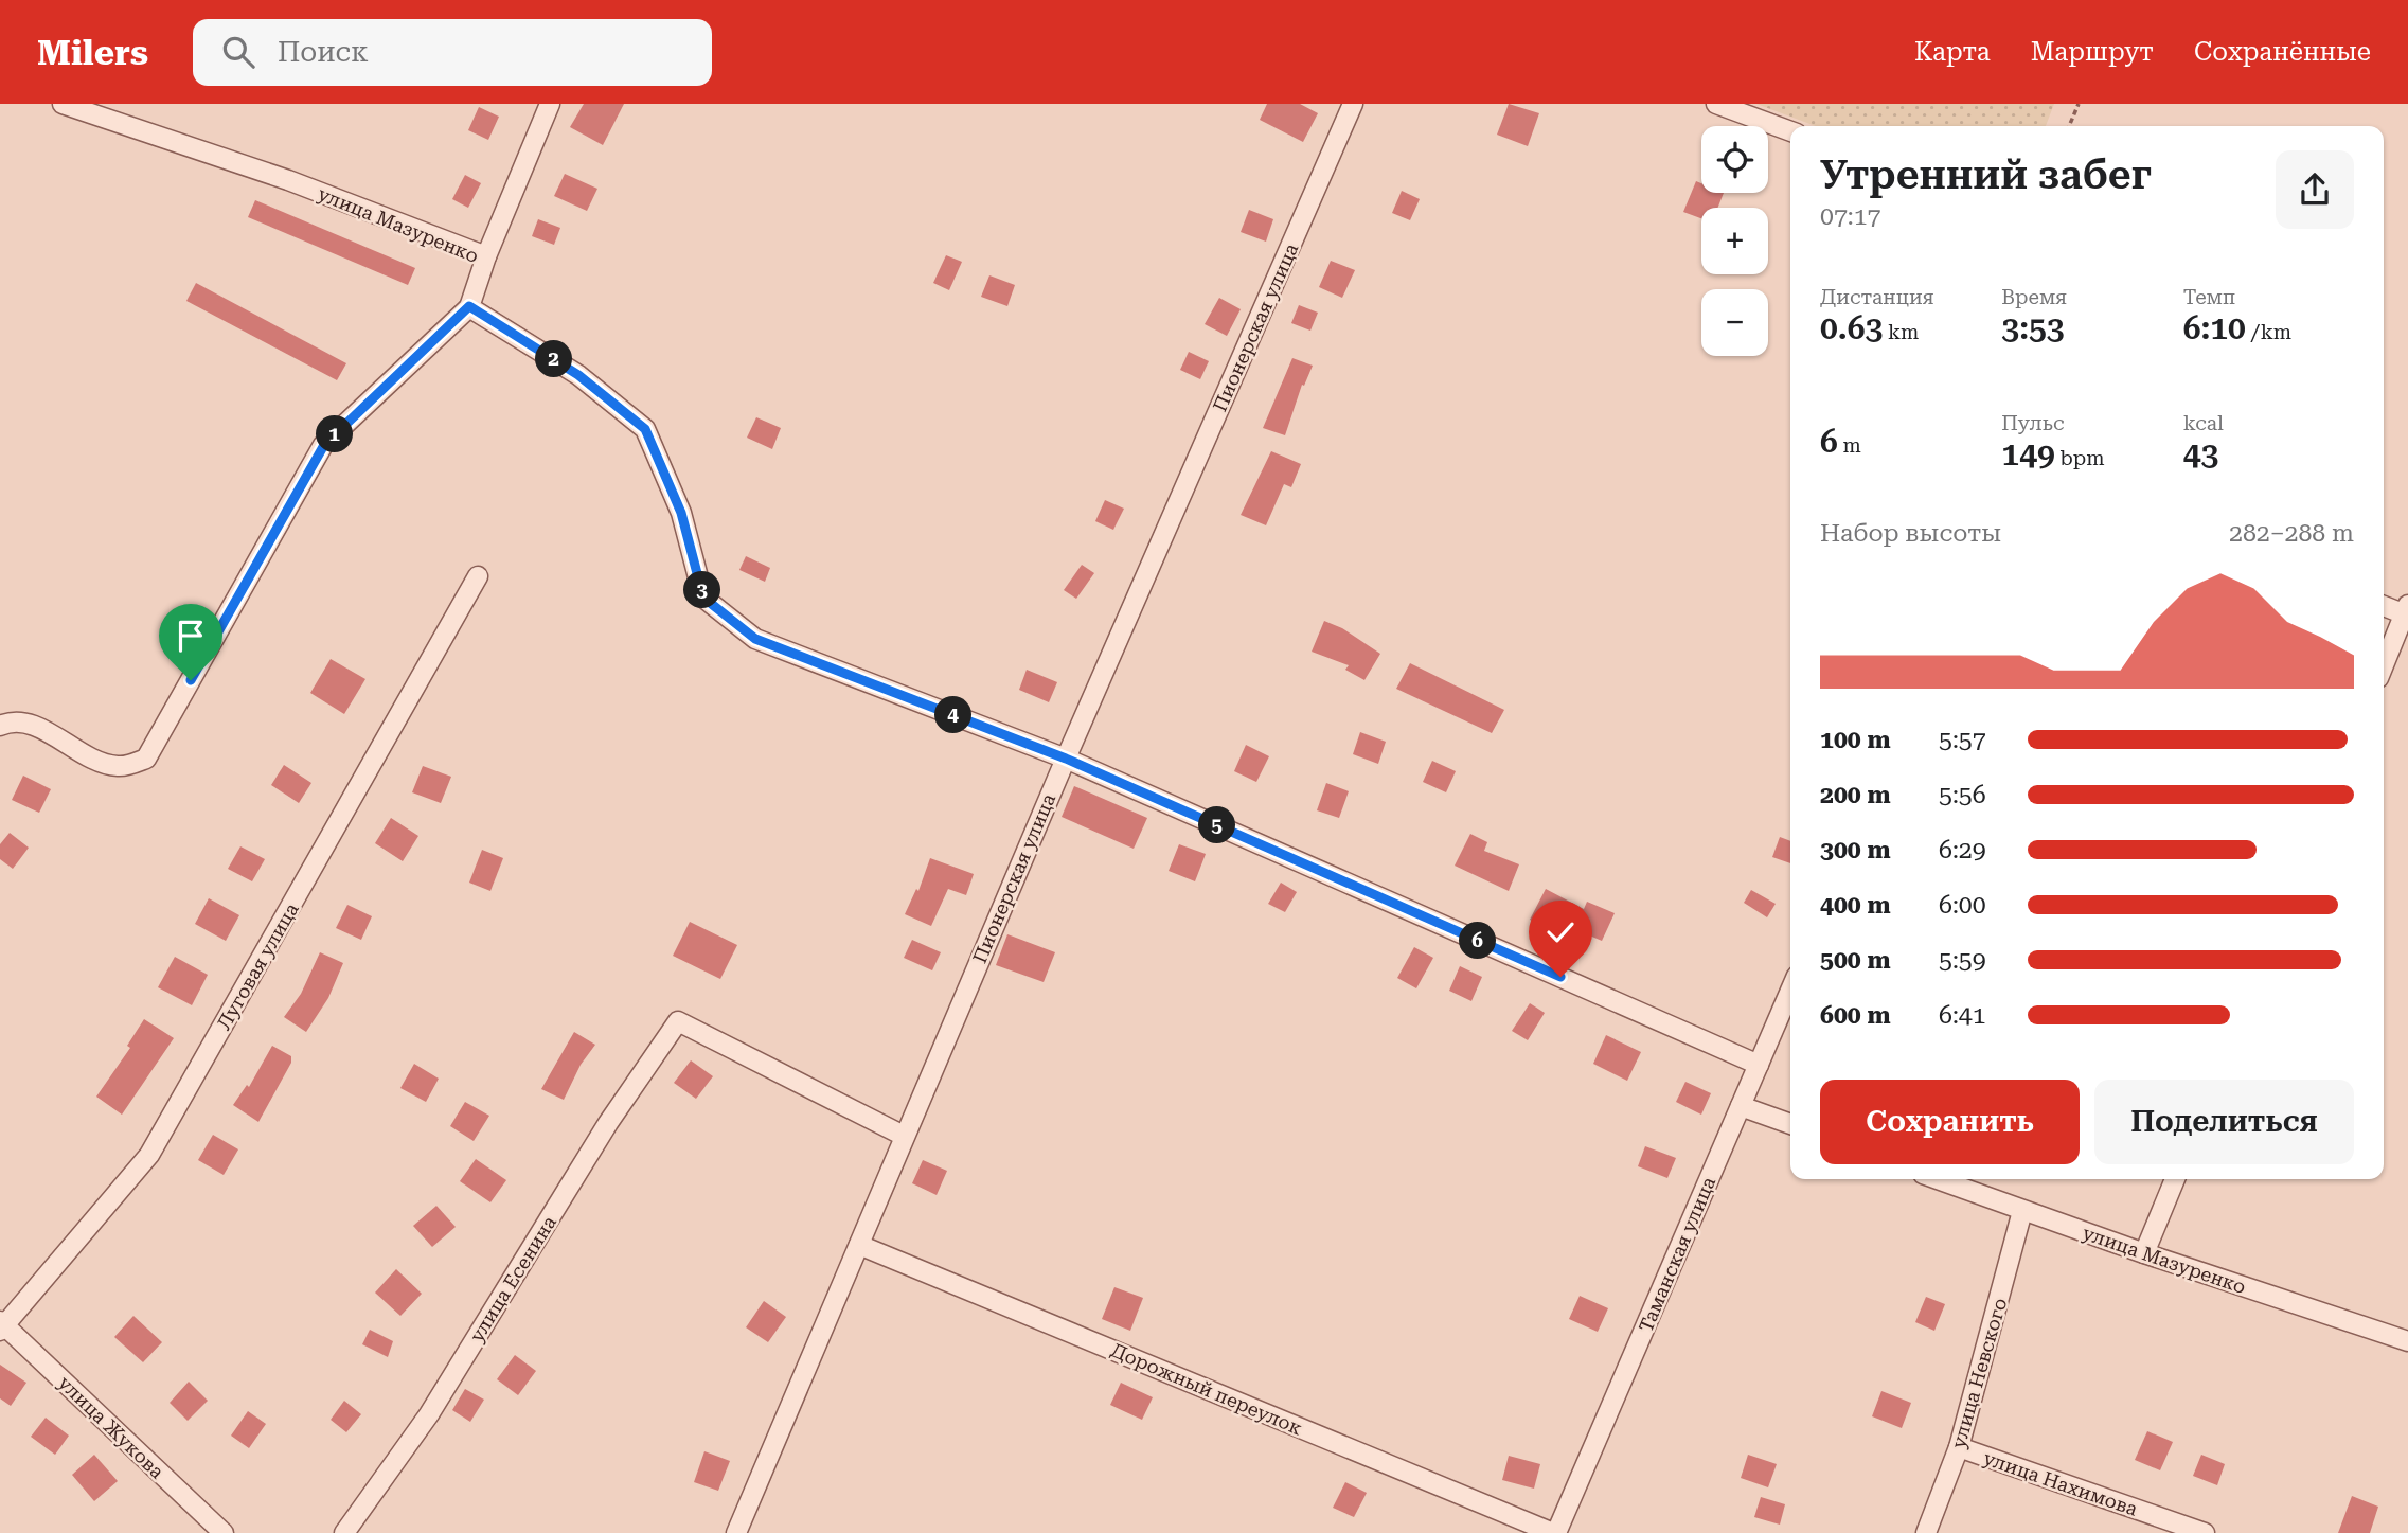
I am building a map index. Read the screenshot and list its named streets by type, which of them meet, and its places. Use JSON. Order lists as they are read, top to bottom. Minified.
{"streets":{"street":["улица Мазуренко","Пионерская улица","Луговая улица","Таманская улица","улица Есенина","улица Невского","Дорожный переулок","улица Жукова","улица Нахимова"]},"crossings":[["улица Мазуренко","улица Невского"],["Пионерская улица","улица Есенина"],["Пионерская улица","Дорожный переулок"],["Луговая улица","улица Жукова"],["Таманская улица","Дорожный переулок"],["улица Невского","улица Нахимова"]],"page":{"header":"Milers","search":"Поиск","nav":["Карта","Маршрут","Сохранённые"],"map_buttons":["+","−"],"heading":["Утренний забег","07:17"],"stats":[["Дистанция","0.63 km"],["Время","3:53"],["Темп","6:10 /km"],["6 m"],["Пульс","149 bpm"],["kcal","43"]],"pins":["2","1","3","4","5","6"],"chart":["Набор высоты","282–288 m"],"list":[{"name":"100 m","note":"5:57"},{"name":"200 m","note":"5:56"},{"name":"300 m","note":"6:29"},{"name":"400 m","note":"6:00"},{"name":"500 m","note":"5:59"},{"name":"600 m","note":"6:41"}],"buttons":["Сохранить","Поделиться"]}}
